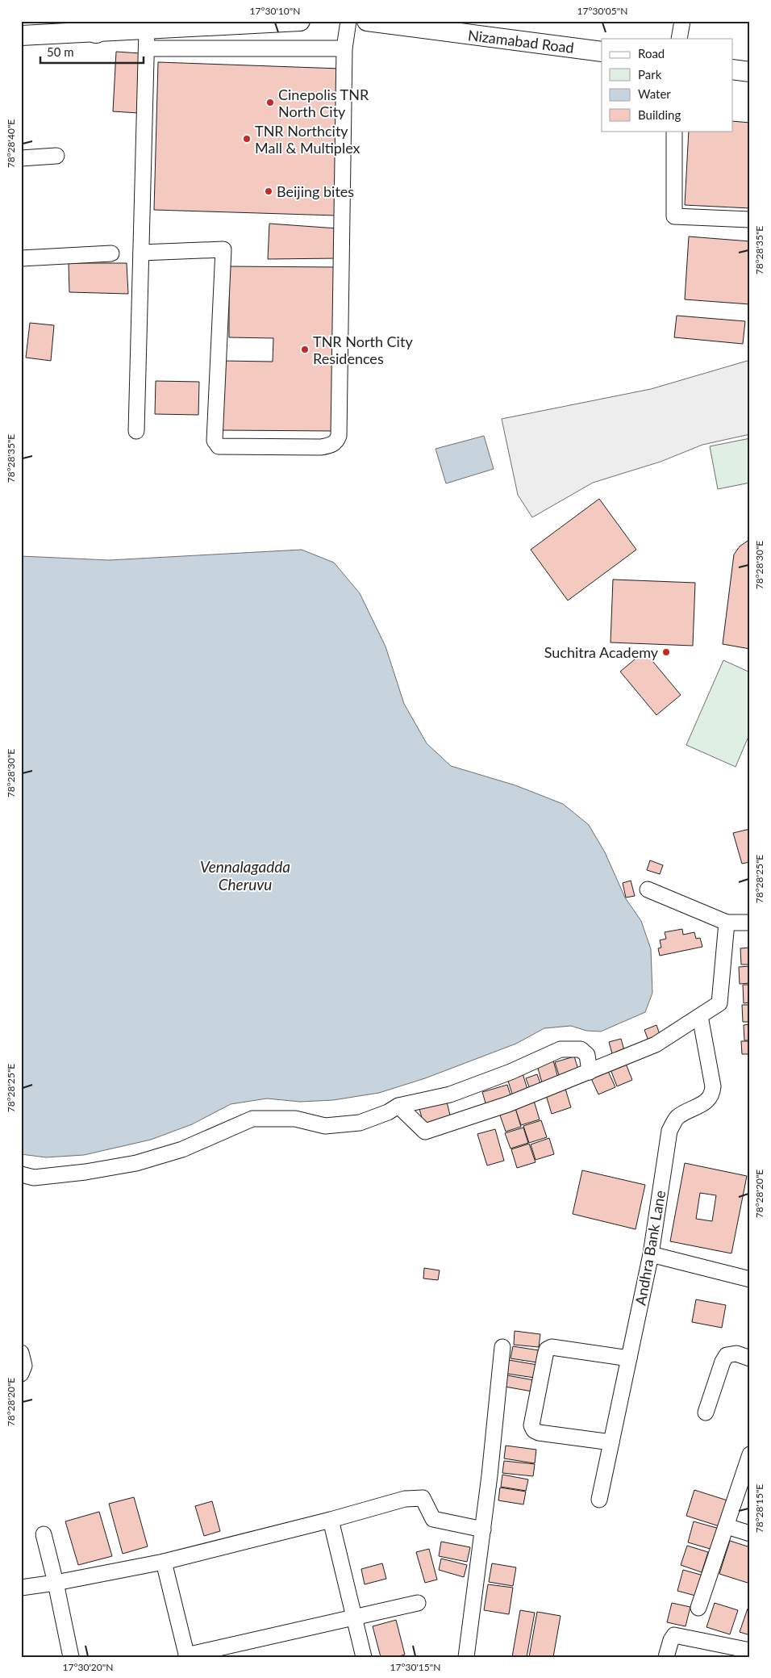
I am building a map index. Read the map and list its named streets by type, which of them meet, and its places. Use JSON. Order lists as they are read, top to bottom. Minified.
{"streets":{"main road":["Nizamabad Road"],"street":["Andhra Bank Lane"]},"water":["Vennalagadda Cheruvu"],"places":["Cinepolis TNR North City","TNR Northcity Mall & Multiplex","Beijing bites","TNR North City Residences","Suchitra Academy"],"legend":["Road","Park","Water","Building"],"scale_bar":"50 m","coordinates":["17°30'10\"N","17°30'05\"N","78°28'40\"E","78°28'35\"E","78°28'30\"E","78°28'25\"E","78°28'20\"E","78°28'15\"E","17°30'20\"N","17°30'15\"N"]}
